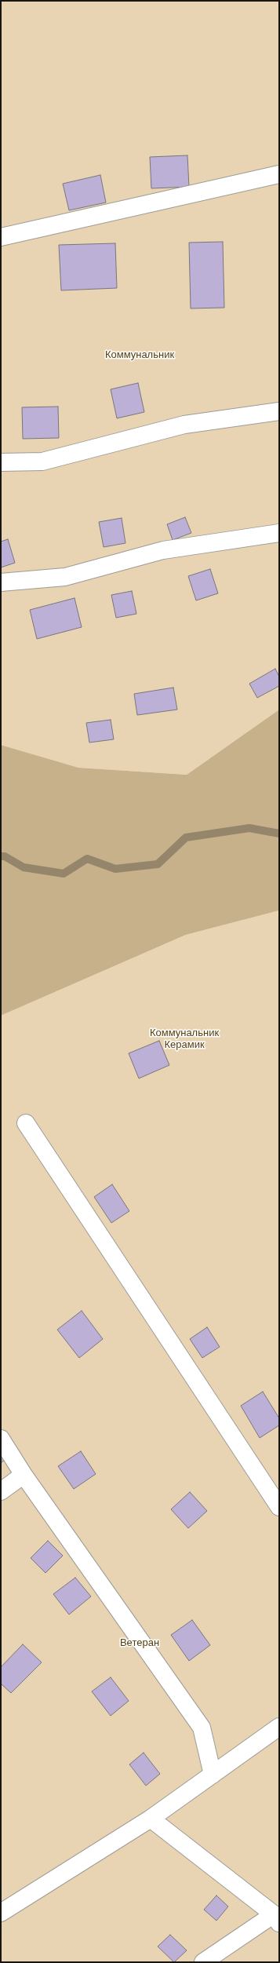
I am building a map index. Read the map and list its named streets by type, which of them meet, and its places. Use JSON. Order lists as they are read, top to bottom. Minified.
{"parks":["Коммунальник","Коммунальник Керамик","Ветеран"]}
